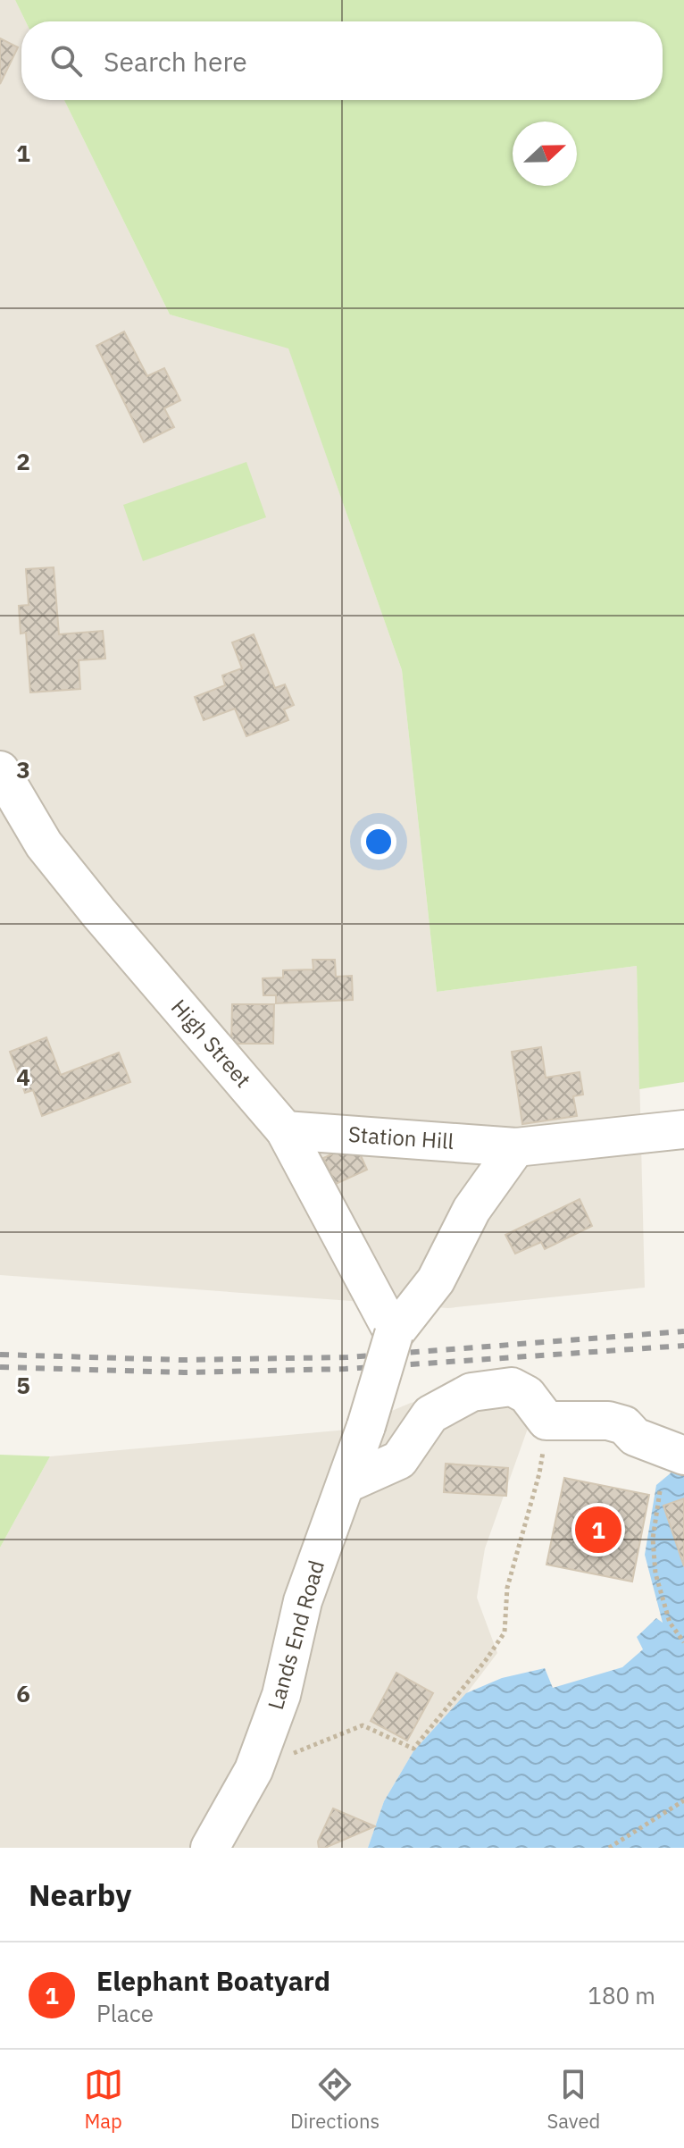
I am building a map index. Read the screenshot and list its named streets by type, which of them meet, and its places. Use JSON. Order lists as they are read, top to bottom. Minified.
{"streets":{"street":["High Street","Station Hill","Lands End Road"]},"crossings":[["High Street","Station Hill"],["High Street","Lands End Road"]],"north":"right","page":{"search":"Search here","pins":"1","heading":"Nearby","list":[{"mark":"1","name":"Elephant Boatyard","note":"Place","value":"180 m"}],"nav":["Map","Directions","Saved"]},"grid":{"rows":["1","2","3","4","5","6"]}}
